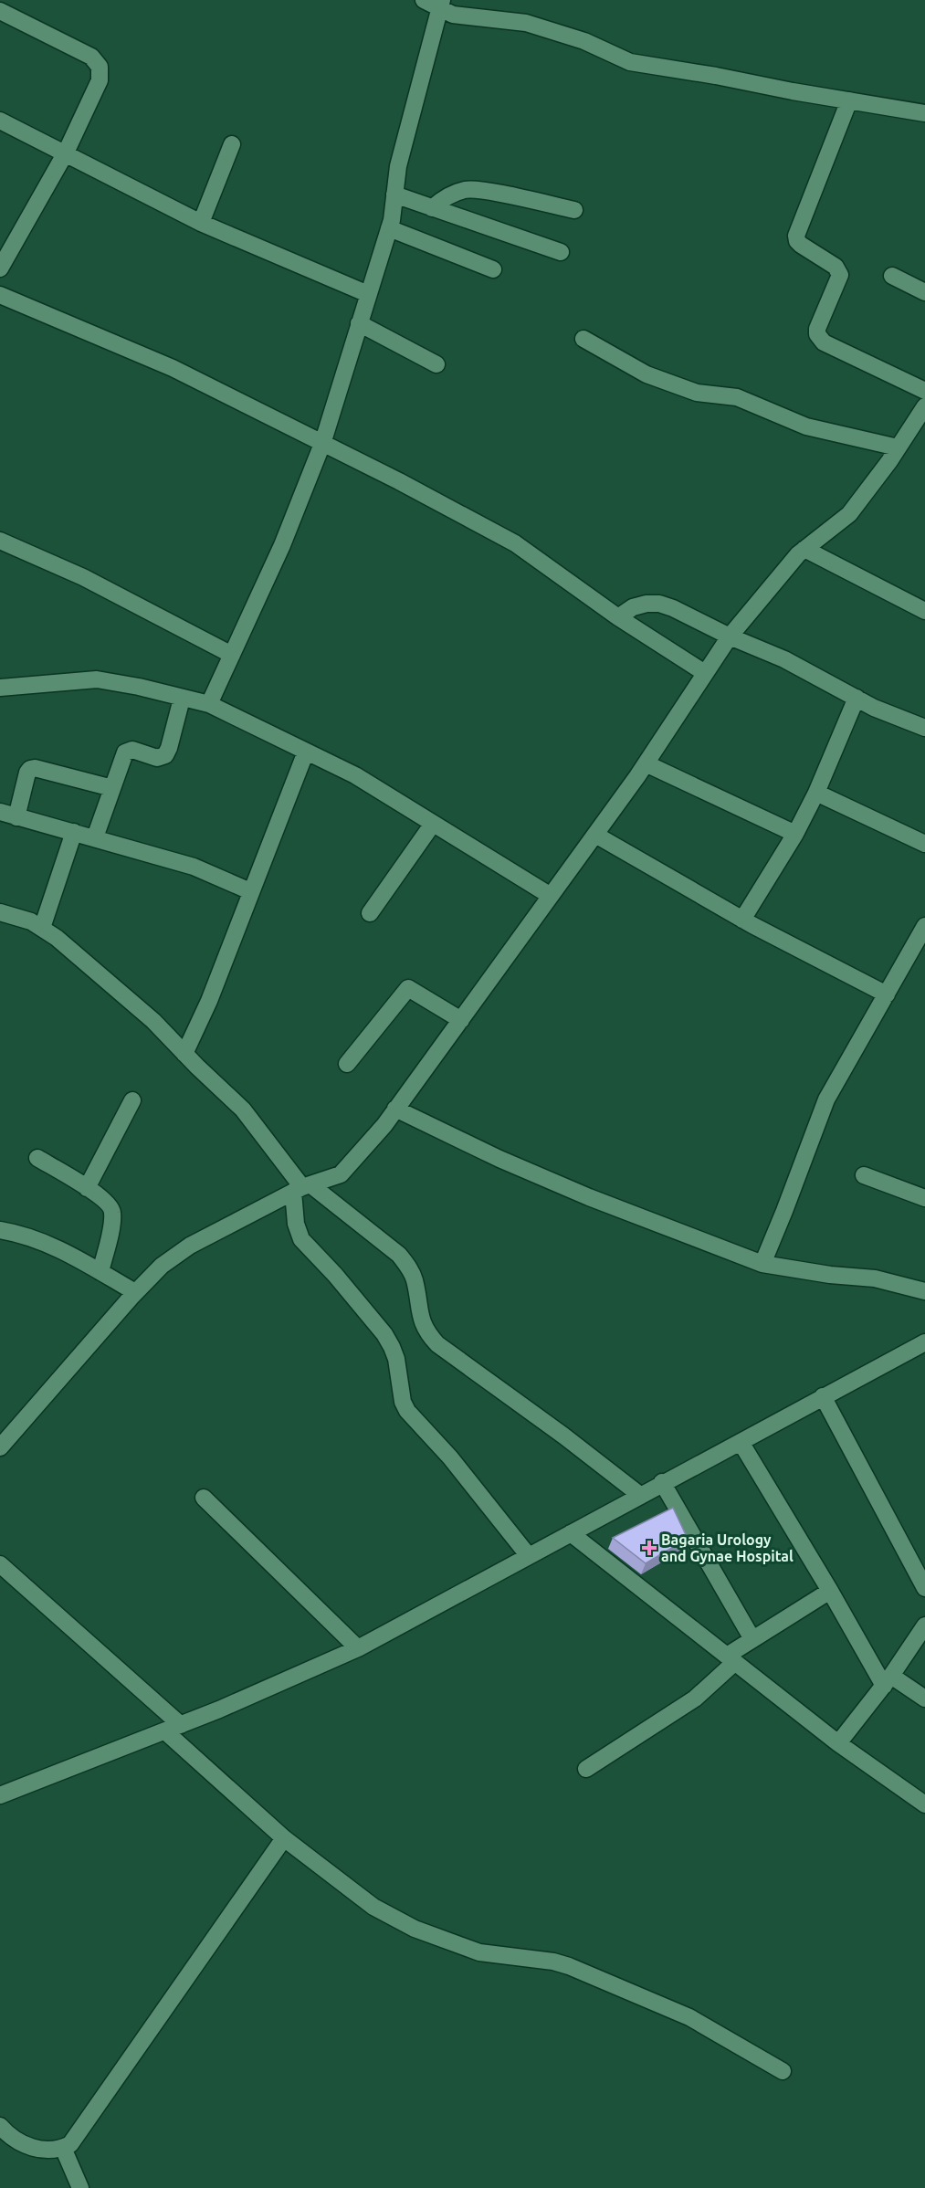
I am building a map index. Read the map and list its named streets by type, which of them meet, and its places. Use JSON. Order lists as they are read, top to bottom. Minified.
{"places":{"health":["Bagaria Urology and Gynae Hospital"]}}
